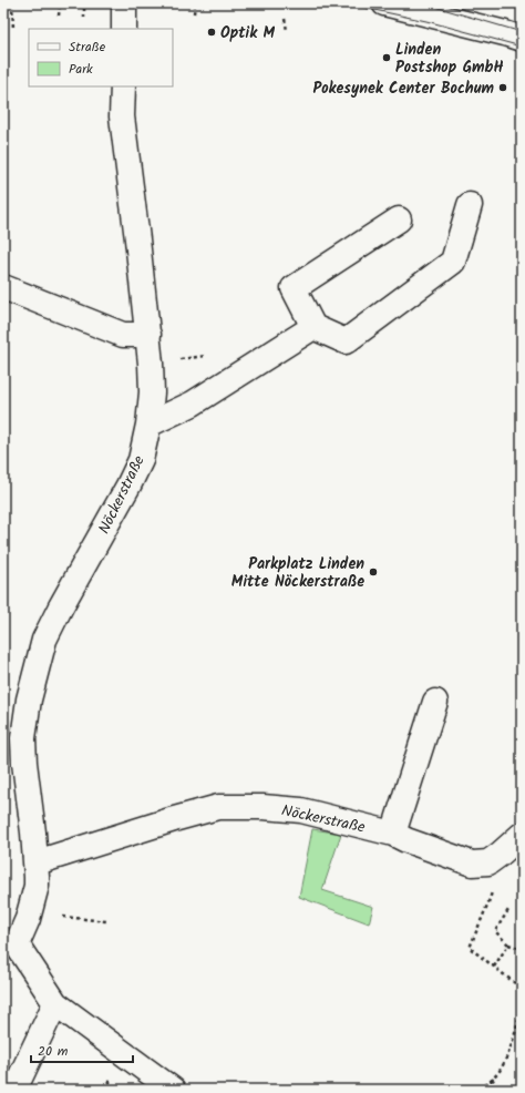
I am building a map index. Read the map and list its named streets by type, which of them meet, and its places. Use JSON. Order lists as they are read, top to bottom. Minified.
{"streets":{"street":["Nöckerstraße"]},"places":["Optik M","Linden Postshop GmbH","Pokesynek Center Bochum","Parkplatz Linden Mitte Nöckerstraße"],"legend":["Straße","Park"],"scale_bar":"20 m"}
